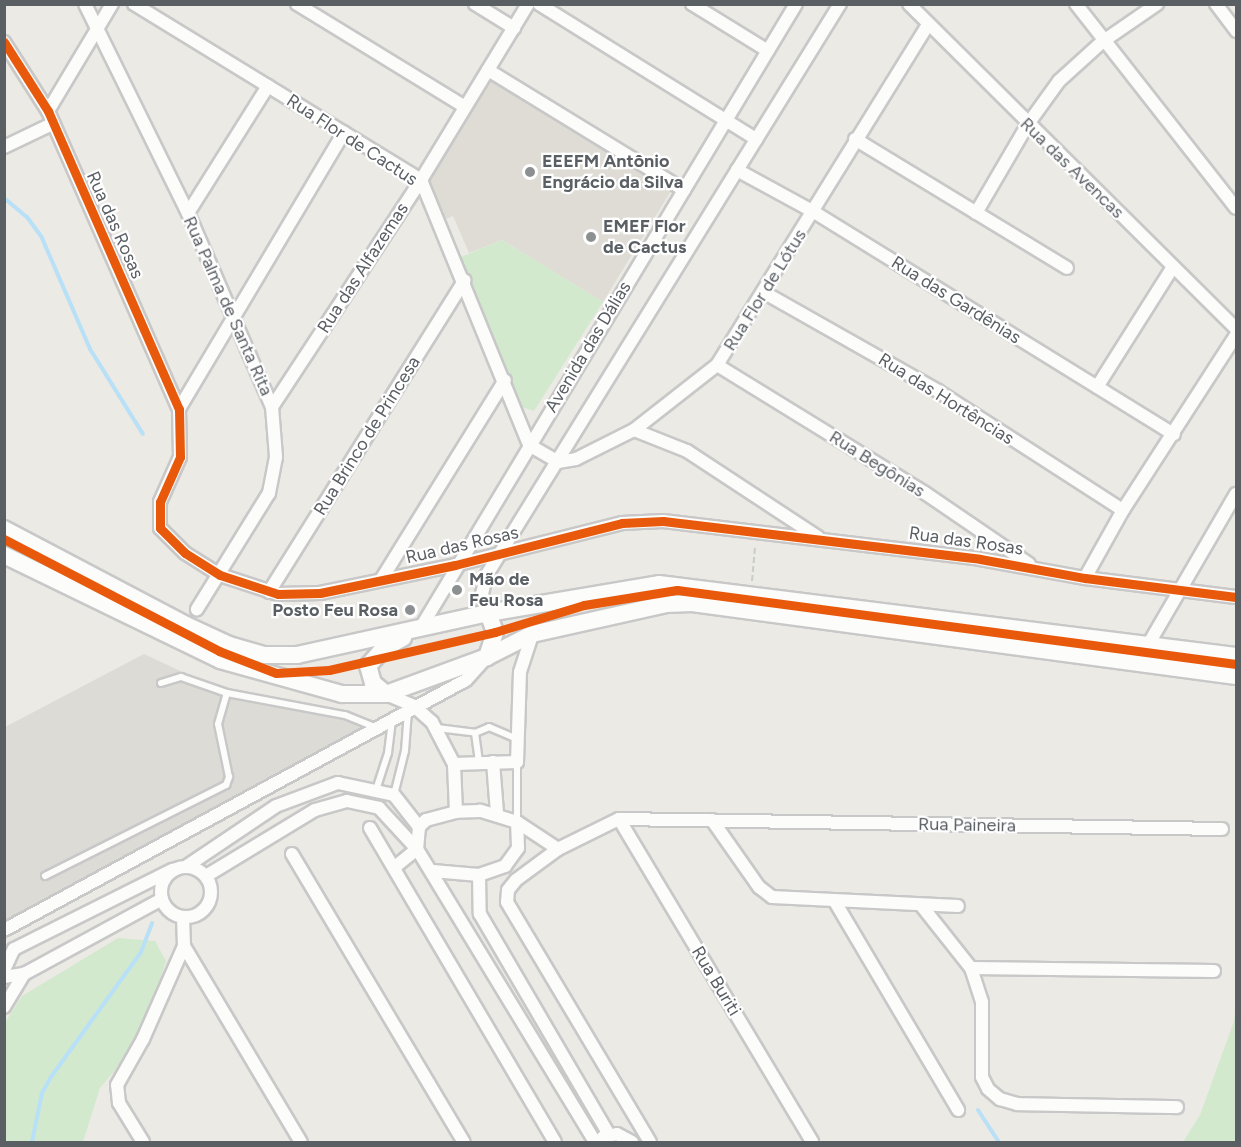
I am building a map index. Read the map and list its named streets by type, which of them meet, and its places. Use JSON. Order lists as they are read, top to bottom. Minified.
{"streets":{"street":["Rua Flor de Cactus","Rua das Avencas","Rua das Rosas","Rua das Alfazemas","Rua Flor de Lótus","Rua das Gardênias","Rua Palma de Santa Rita","Avenida das Dálias","Rua das Hortências","Rua Brinco de Princesa","Rua Begônias","Rua Paineira","Rua Buriti"]},"crossings":[["Rua Flor de Cactus","Rua das Alfazemas"],["Rua Flor de Cactus","Avenida das Dálias"],["Rua Flor de Cactus","Rua Brinco de Princesa"],["Rua das Avencas","Rua Flor de Lótus"],["Rua das Rosas","Rua Palma de Santa Rita"],["Rua das Rosas","Avenida das Dálias"],["Rua das Rosas","Rua Brinco de Princesa"],["Rua das Rosas","Rua Begônias"],["Rua das Alfazemas","Rua Palma de Santa Rita"],["Rua Flor de Lótus","Rua das Gardênias"],["Rua Flor de Lótus","Avenida das Dálias"],["Rua Flor de Lótus","Rua das Hortências"],["Rua Flor de Lótus","Rua Begônias"],["Rua das Gardênias","Avenida das Dálias"],["Rua Paineira","Rua Buriti"]],"places":["EEEFM Antônio Engrácio da Silva","EMEF Flor de Cactus","Mão de Feu Rosa","Posto Feu Rosa"]}
